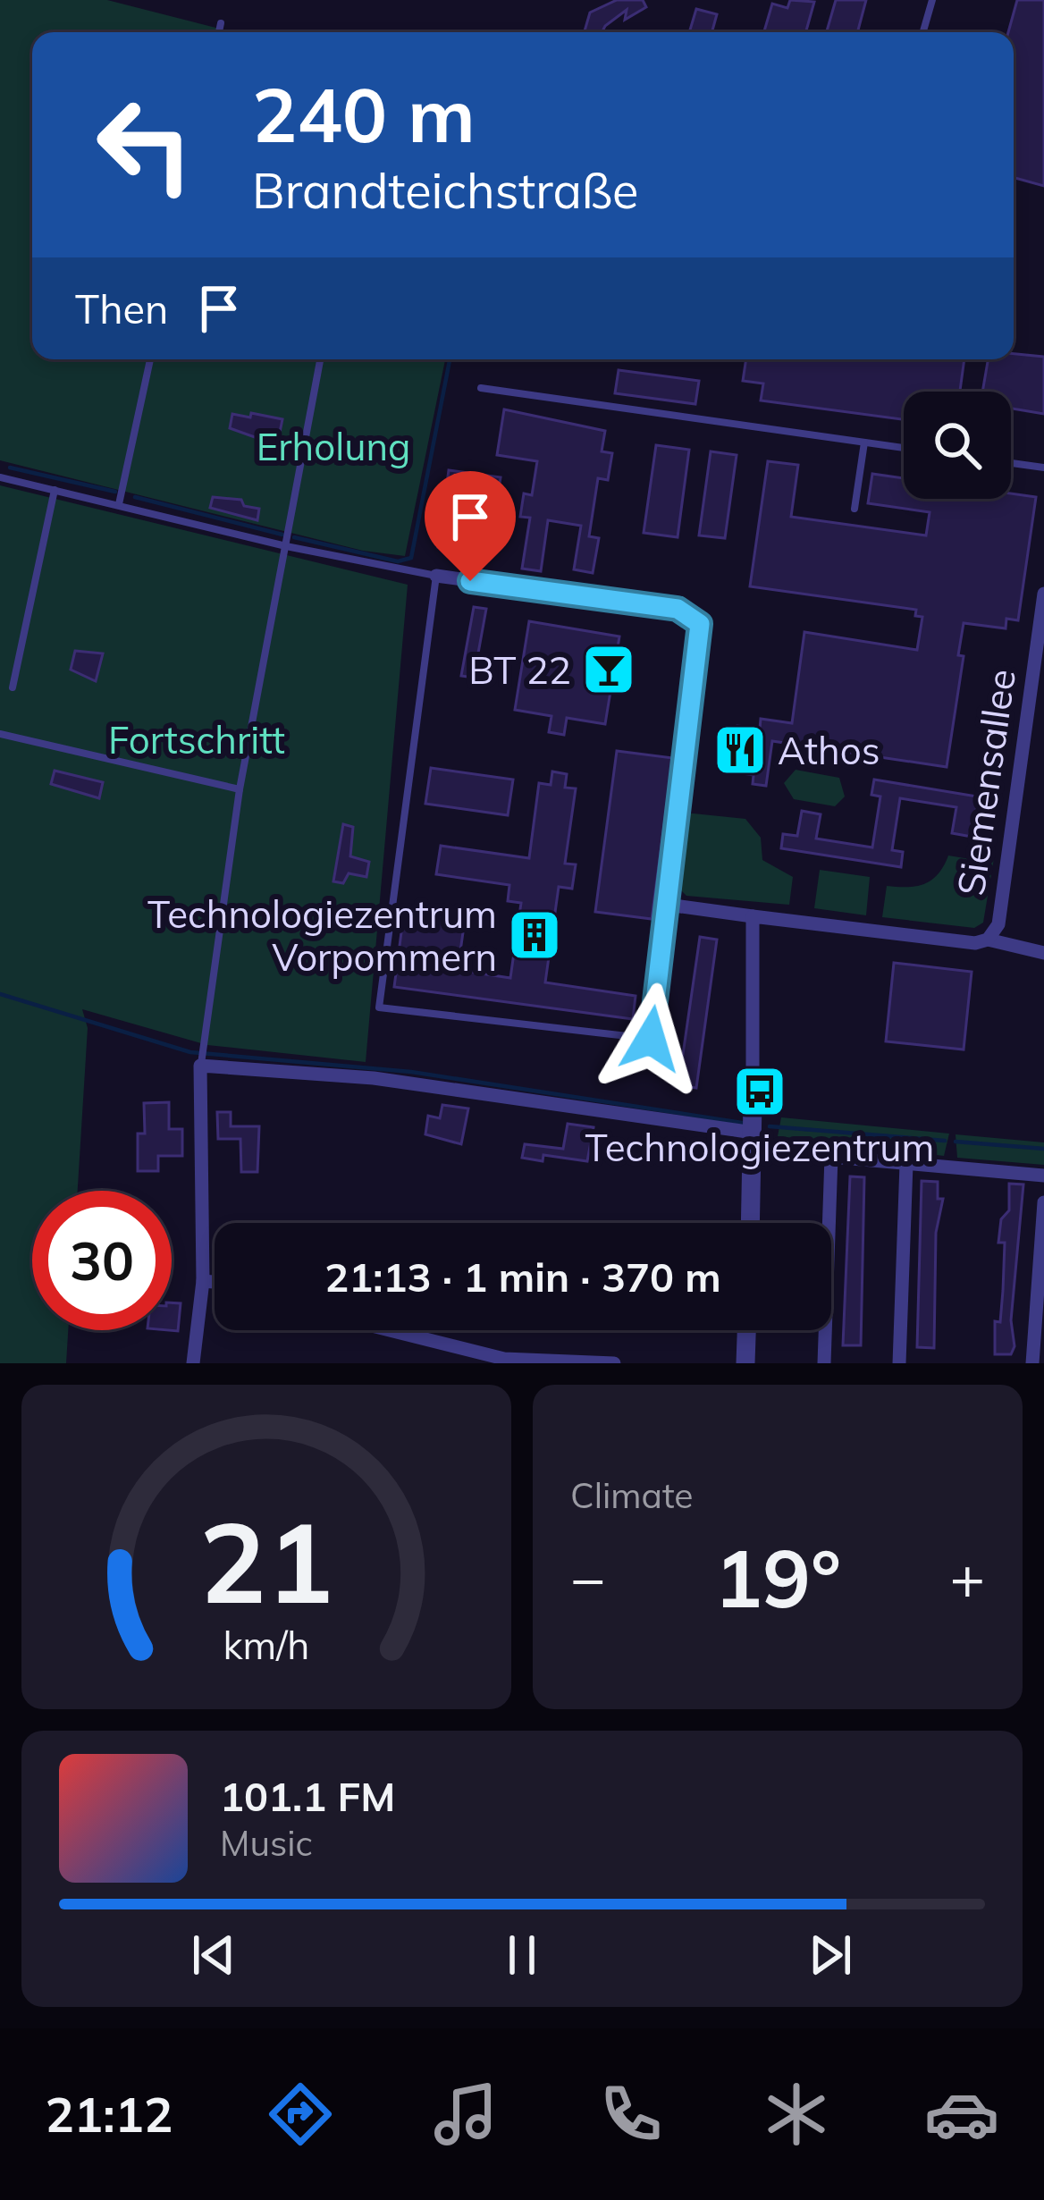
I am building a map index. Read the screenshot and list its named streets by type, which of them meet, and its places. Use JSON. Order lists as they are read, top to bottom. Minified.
{"streets":{"street":["Siemensallee"]},"parks":["Erholung","Fortschritt"],"places":{"bar":["BT 22"],"restaurant":["Athos"],"building":["Technologiezentrum Vorpommern"],"bus stop":["Technologiezentrum"]},"page":{"turn":["240 m","Brandteichstraße"],"then":"Then","limit":"30","trip":"21:13 · 1 min · 370 m","tile":"Climate","heat":["−","19°","+"],"song":["101.1 FM","Music"],"tabs":"21:12","gauge":["21","km/h"]}}
